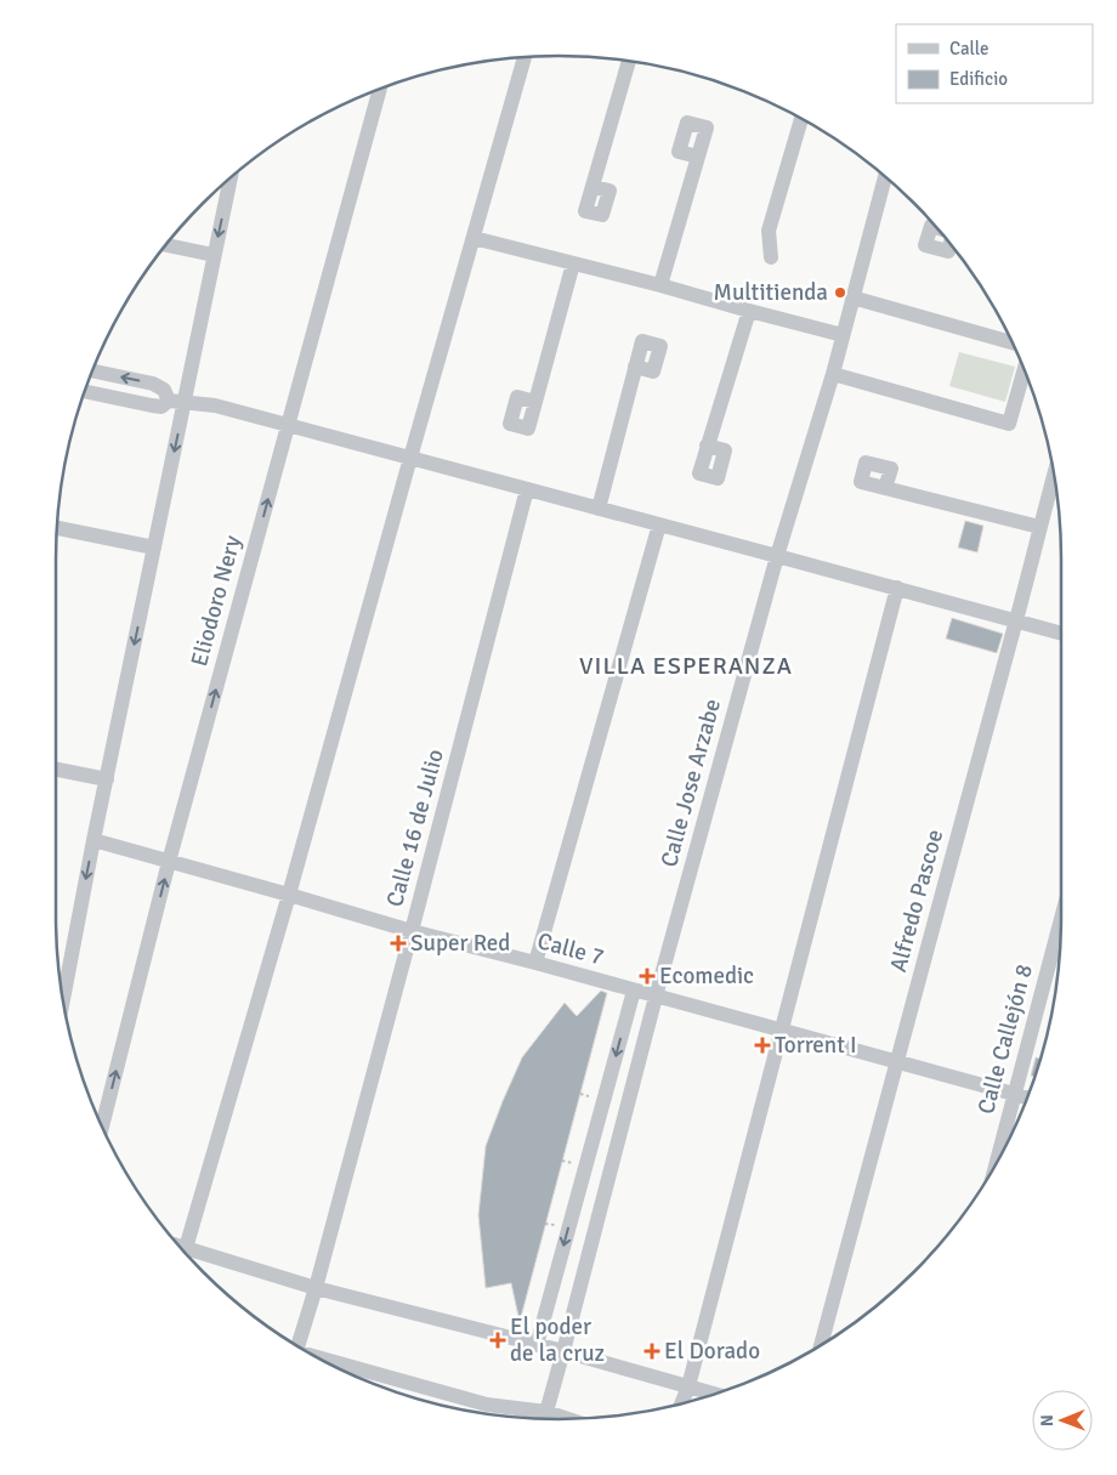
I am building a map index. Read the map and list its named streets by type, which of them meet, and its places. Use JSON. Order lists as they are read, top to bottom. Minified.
{"streets":{"street":["Eliodoro Nery","Calle Jose Arzabe","Calle 16 de Julio","Alfredo Pascoe","Calle 7","Calle Callejón 8"]},"crossings":[["Eliodoro Nery","Calle 7"],["Calle Jose Arzabe","Calle 7"],["Calle 16 de Julio","Calle 7"],["Alfredo Pascoe","Calle 7"],["Calle 7","Calle Callejón 8"]],"districts":["VILLA ESPERANZA"],"places":{"other":["Multitienda"],"health":["Super Red","Ecomedic","Torrent I","El poder de la cruz","El Dorado"]},"legend":["Calle","Edificio"],"north":"left"}
